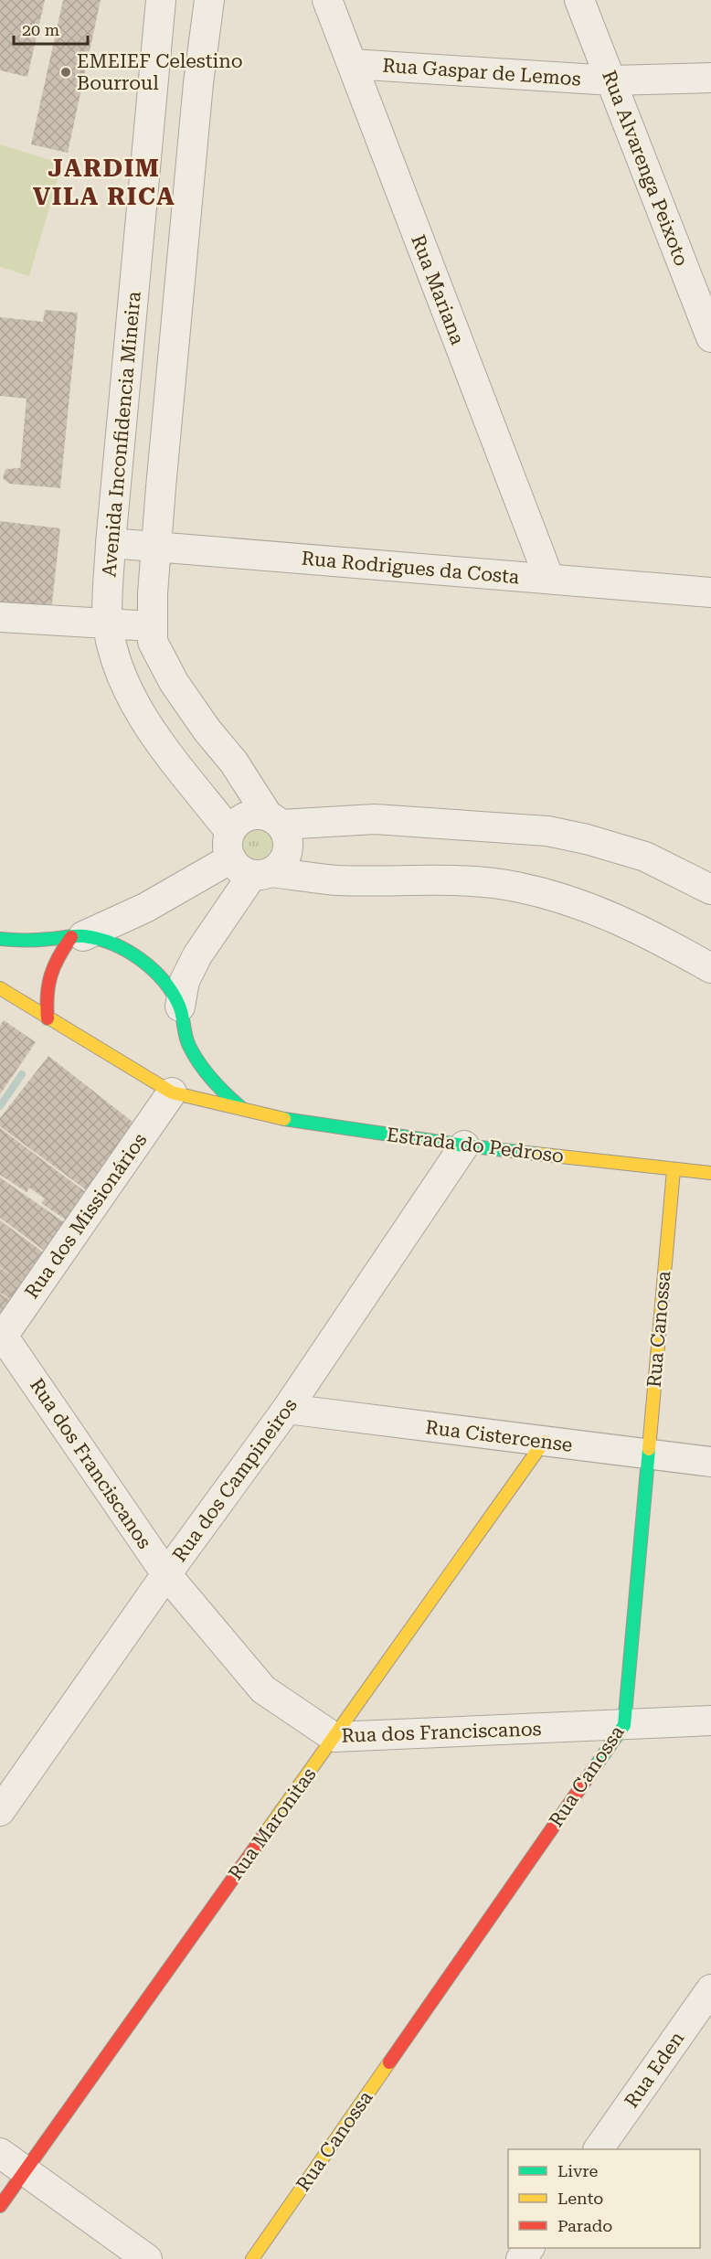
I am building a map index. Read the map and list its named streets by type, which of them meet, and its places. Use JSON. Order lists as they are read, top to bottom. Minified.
{"streets":{"street":["Rua Gaspar de Lemos","Rua Alvarenga Peixoto","Rua Mariana","Avenida Inconfidencia Mineira","Rua Rodrigues da Costa","Estrada do Pedroso","Rua dos Missionários","Rua Canossa","Rua Cistercense","Rua dos Franciscanos","Rua dos Campineiros","Rua Maronitas","Rua Eden"]},"crossings":[["Rua Gaspar de Lemos","Rua Alvarenga Peixoto"],["Rua Gaspar de Lemos","Rua Mariana"],["Rua Mariana","Rua Rodrigues da Costa"],["Avenida Inconfidencia Mineira","Rua Rodrigues da Costa"],["Estrada do Pedroso","Rua dos Missionários"],["Estrada do Pedroso","Rua Canossa"],["Estrada do Pedroso","Rua dos Campineiros"],["Rua dos Missionários","Rua dos Franciscanos"],["Rua Canossa","Rua Cistercense"],["Rua Canossa","Rua dos Franciscanos"],["Rua Cistercense","Rua dos Campineiros"],["Rua Cistercense","Rua Maronitas"],["Rua dos Franciscanos","Rua dos Campineiros"],["Rua dos Franciscanos","Rua Maronitas"]],"districts":["JARDIM VILA RICA"],"places":["EMEIEF Celestino Bourroul"],"legend":["Livre","Lento","Parado"],"scale_bar":"20 m"}
